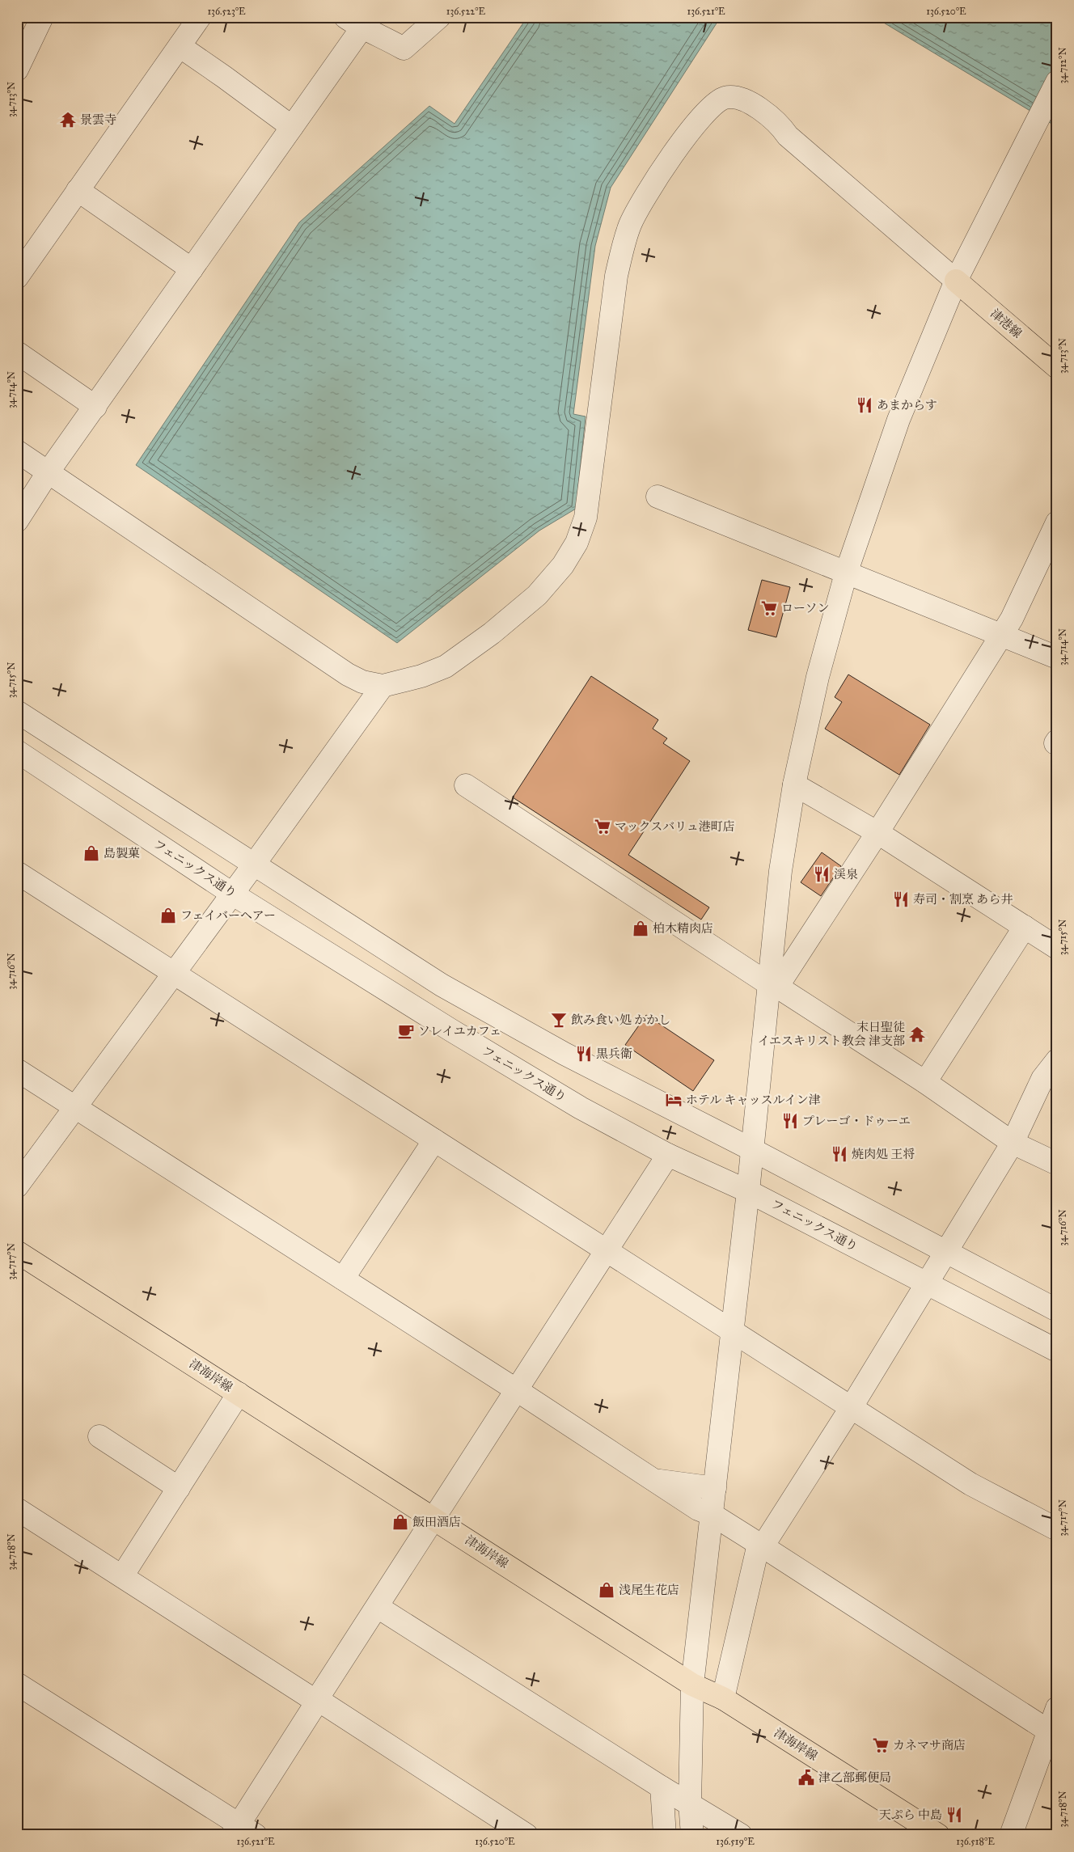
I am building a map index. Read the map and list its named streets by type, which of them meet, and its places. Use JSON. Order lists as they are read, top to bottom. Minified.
{"streets":{"main road":["津港線","津海岸線"],"street":["フェニックス通り"]},"places":{"temple":["景雲寺","末日聖徒 イエスキリスト教会 津支部"],"restaurant":["あまからす","渓泉","寿司・割烹 あら井","黒兵衛","プレーゴ・ドゥーエ","焼肉処 王将","天ぷら 中島"],"supermarket":["ローソン","マックスバリュ港町店","カネマサ商店"],"shop":["島製菓","フェイバーヘアー","柏木精肉店","飯田酒店","浅尾生花店"],"bar":["飲み食い処 かかし"],"cafe":["ソレイユカフェ"],"hotel":["ホテル キャッスルイン津"],"public building":["津乙部郵便局"]},"coordinates":["136.523°E","136.522°E","136.521°E","136.520°E","34.712°N","34.713°N","34.714°N","34.715°N","34.716°N","34.717°N","34.718°N","136.519°E","136.518°E"]}
